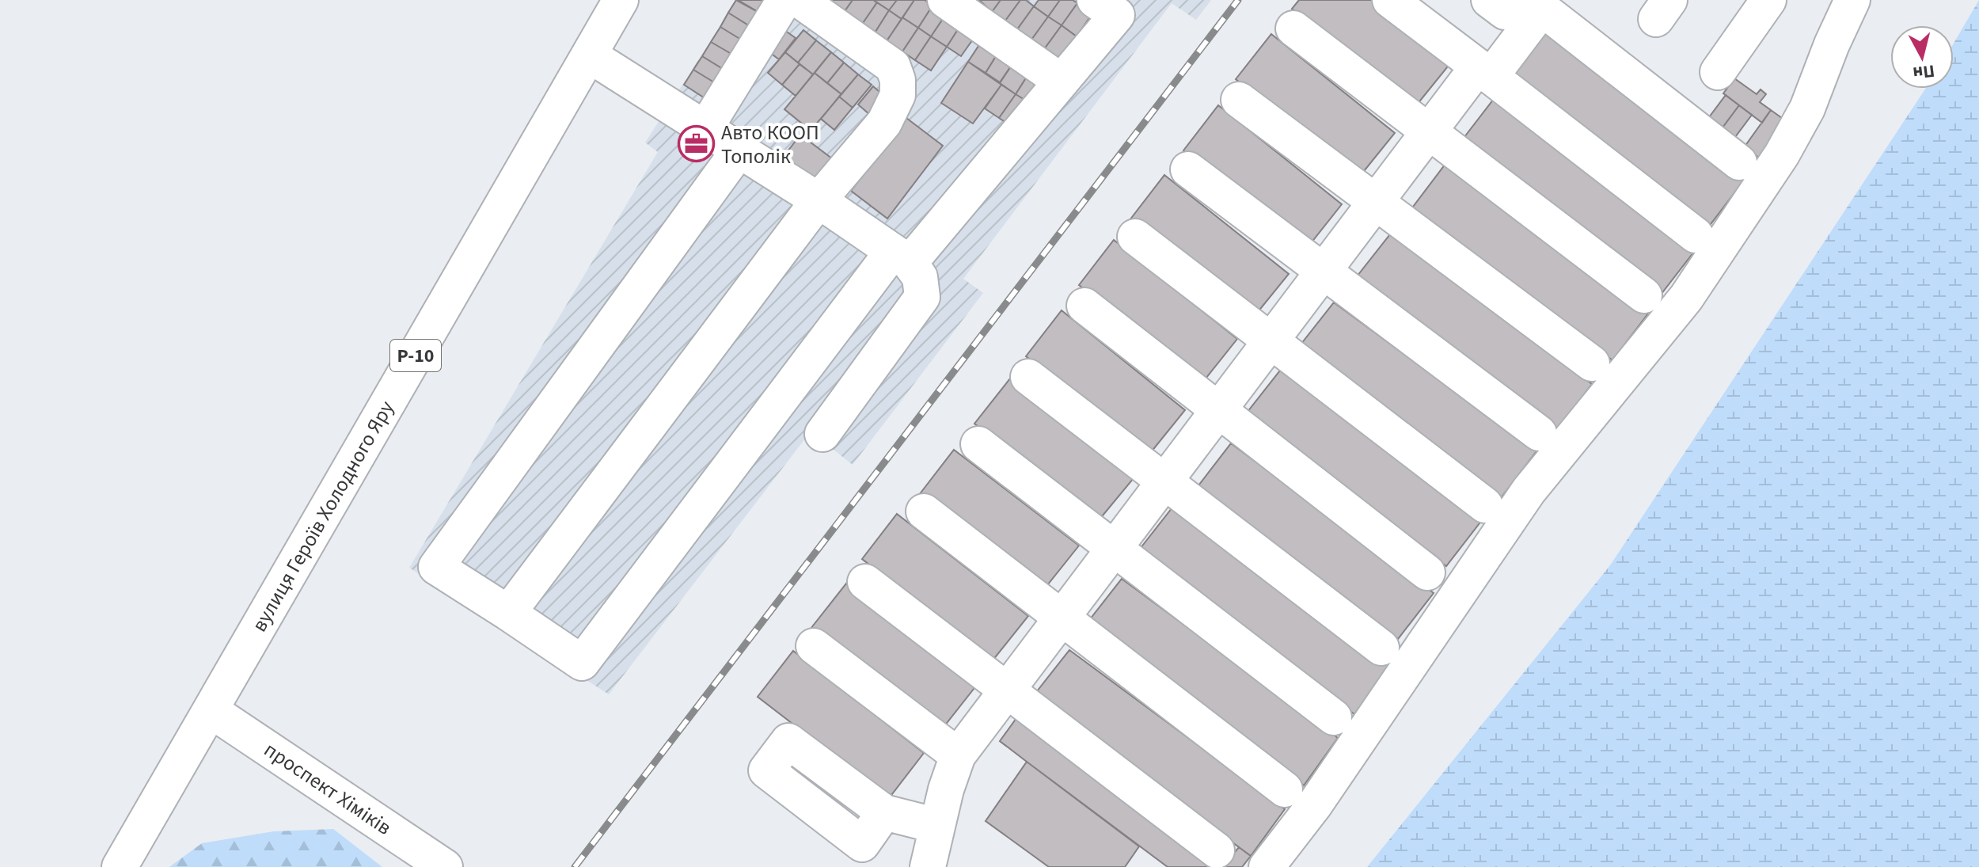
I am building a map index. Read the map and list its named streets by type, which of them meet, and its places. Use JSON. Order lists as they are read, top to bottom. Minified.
{"streets":{"main road":["Р-10","вулиця Героїв Холодного Яру","проспект Хіміків"]},"crossings":[["вулиця Героїв Холодного Яру","проспект Хіміків"]],"places":{"office":["Авто КООП Тополік"]},"north":"bottom"}
